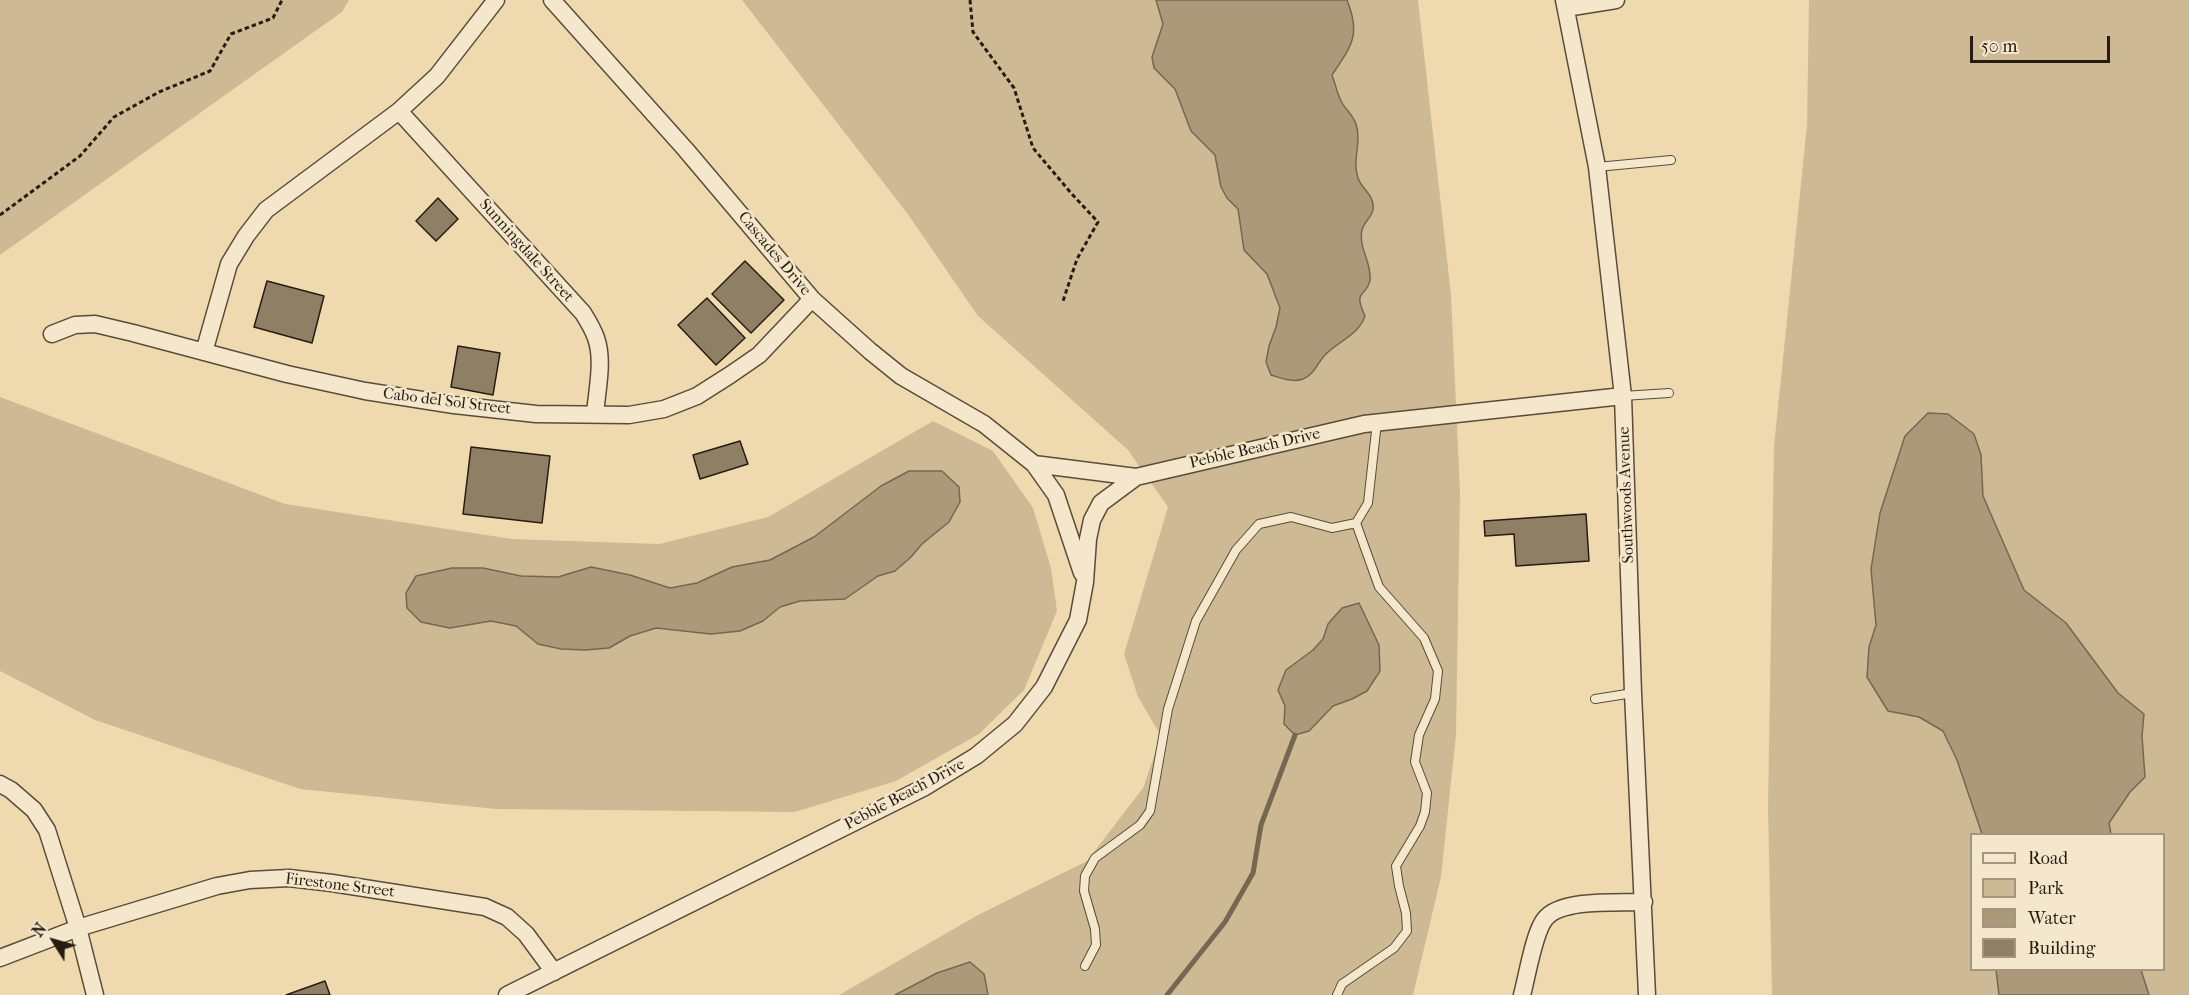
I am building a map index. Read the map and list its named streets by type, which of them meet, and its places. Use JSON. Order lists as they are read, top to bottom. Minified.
{"streets":{"street":["Sunningdale Street","Cascades Drive","Cabo del Sol Street","Pebble Beach Drive","Southwoods Avenue","Firestone Street"]},"crossings":[["Sunningdale Street","Cabo del Sol Street"],["Cascades Drive","Cabo del Sol Street"],["Cascades Drive","Pebble Beach Drive"],["Pebble Beach Drive","Southwoods Avenue"],["Pebble Beach Drive","Firestone Street"]],"legend":["Road","Park","Water","Building"],"scale_bar":"50 m","north":"top left"}
